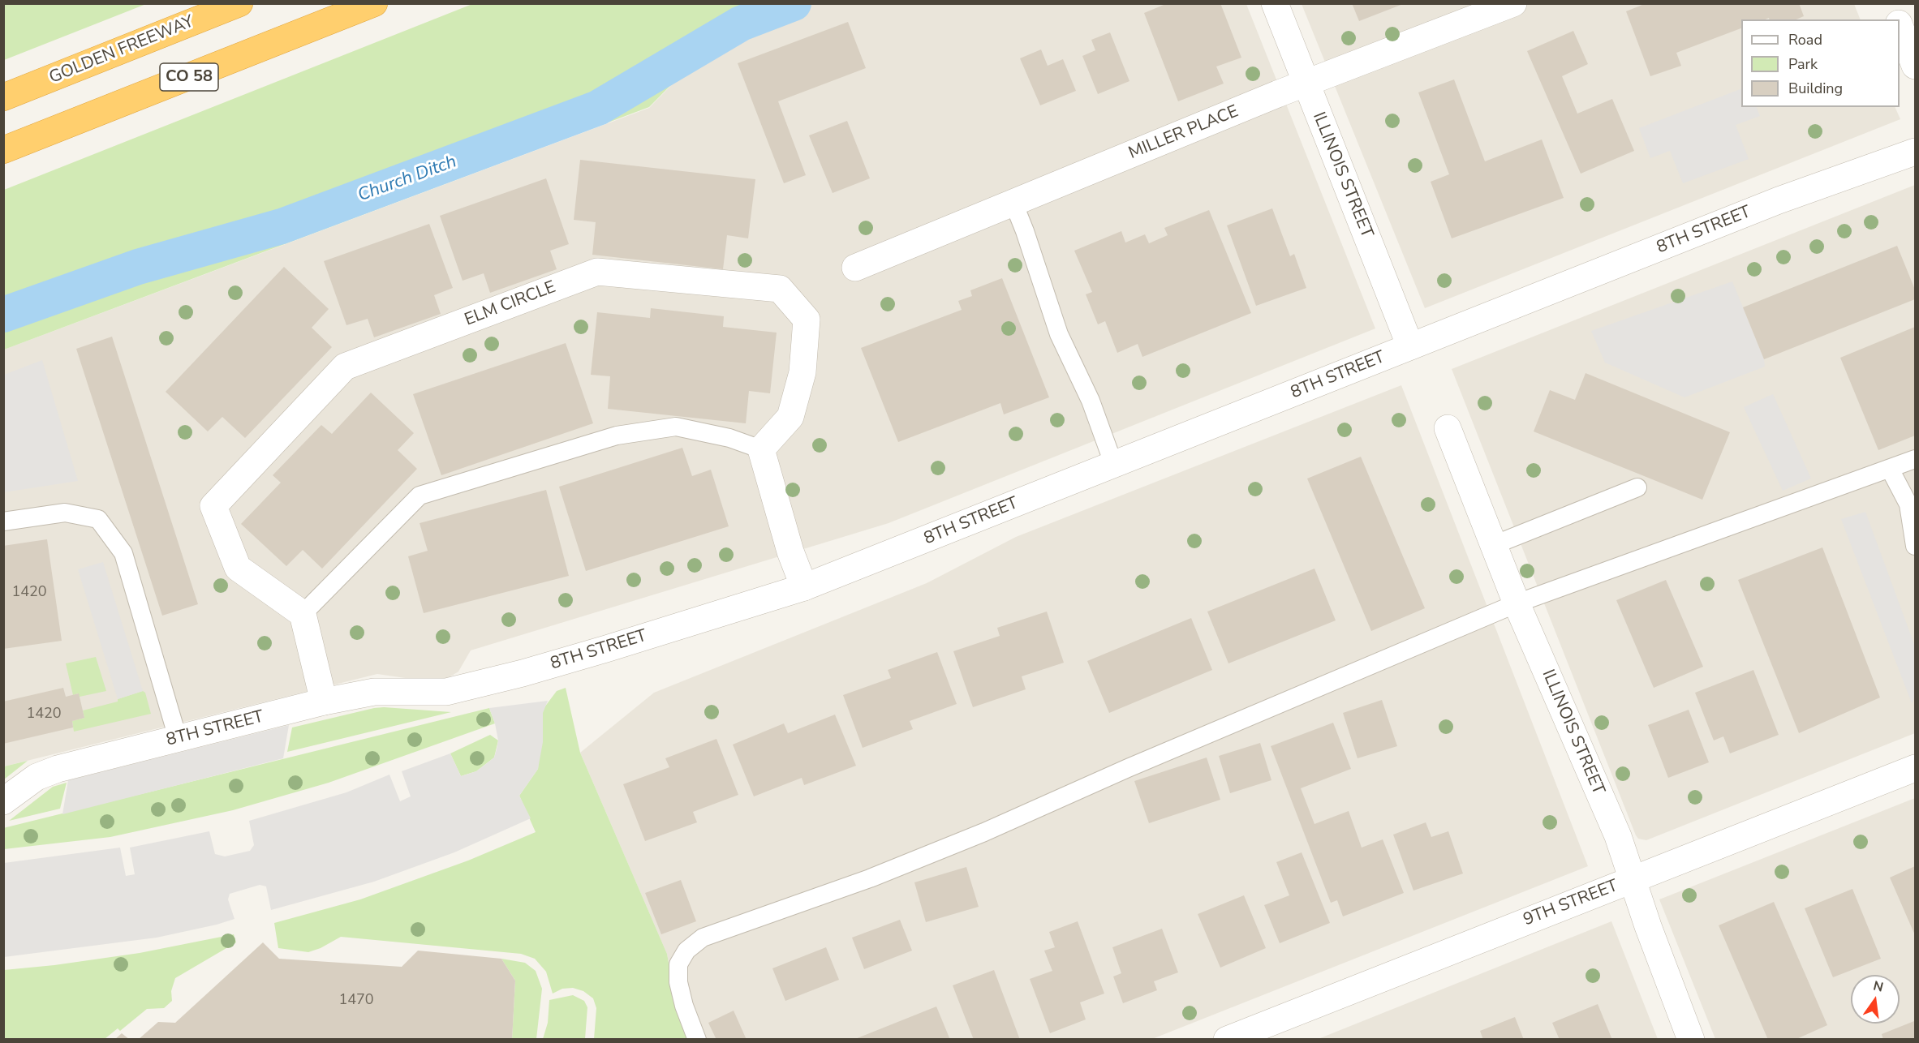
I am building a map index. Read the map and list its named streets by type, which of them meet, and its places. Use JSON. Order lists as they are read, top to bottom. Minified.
{"streets":{"highway":["GOLDEN FREEWAY","CO 58"],"street":["MILLER PLACE","ILLINOIS STREET","8TH STREET","ELM CIRCLE","9TH STREET"]},"crossings":[["MILLER PLACE","ILLINOIS STREET"],["ILLINOIS STREET","8TH STREET"],["ILLINOIS STREET","9TH STREET"]],"water":["Church Ditch"],"house_numbers":["1420","1420","1470"],"legend":["Road","Park","Building"],"north":"top"}
